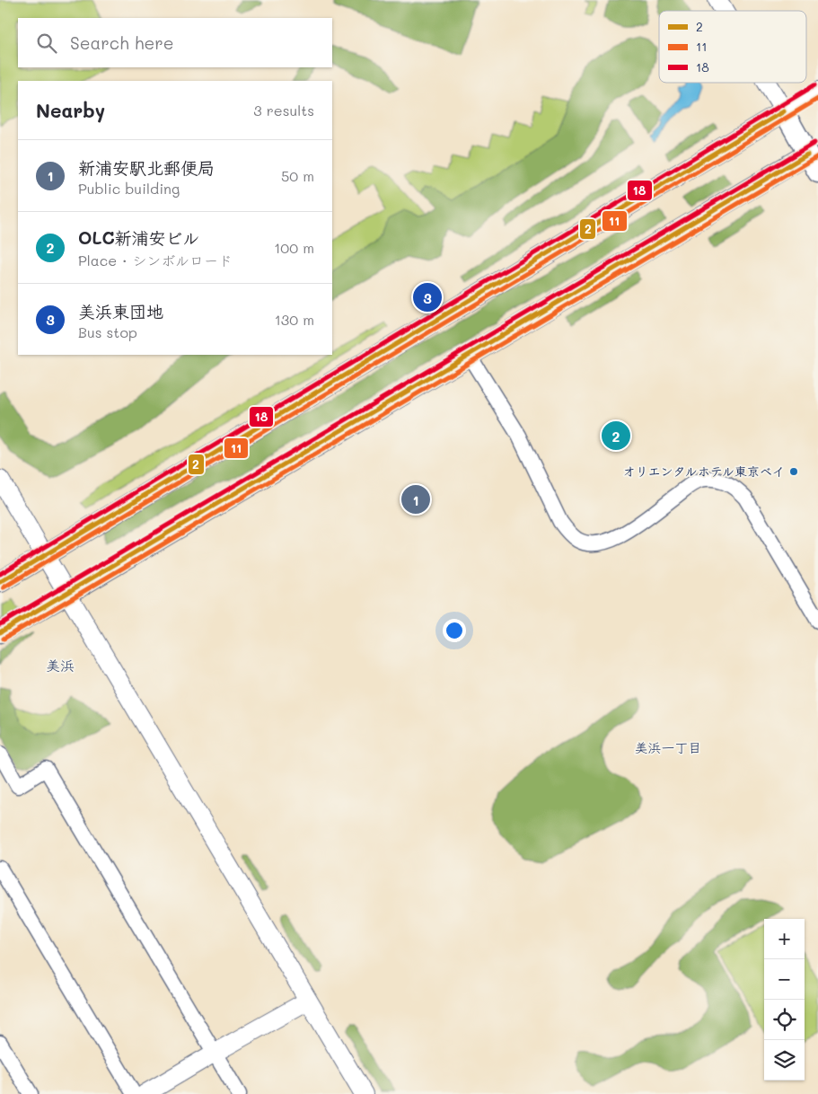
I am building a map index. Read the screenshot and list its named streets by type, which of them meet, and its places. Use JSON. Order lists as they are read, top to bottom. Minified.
{"districts":["美浜","美浜一丁目"],"places":["オリエンタルホテル東京ベイ"],"lines":["transit line 18","transit line 11","transit line 2"],"legend":["2","11","18"],"page":{"search":"Search here","heading":["Nearby","3 results"],"list":[{"mark":"1","name":"新浦安駅北郵便局","note":"Public building","value":"50 m"},{"mark":"2","name":"OLC新浦安ビル","note":"Place · シンボルロード","value":"100 m"},{"mark":"3","name":"美浜東団地","note":"Bus stop","value":"130 m"}],"pins":["3","2","1"],"map_buttons":["+","−"]}}
